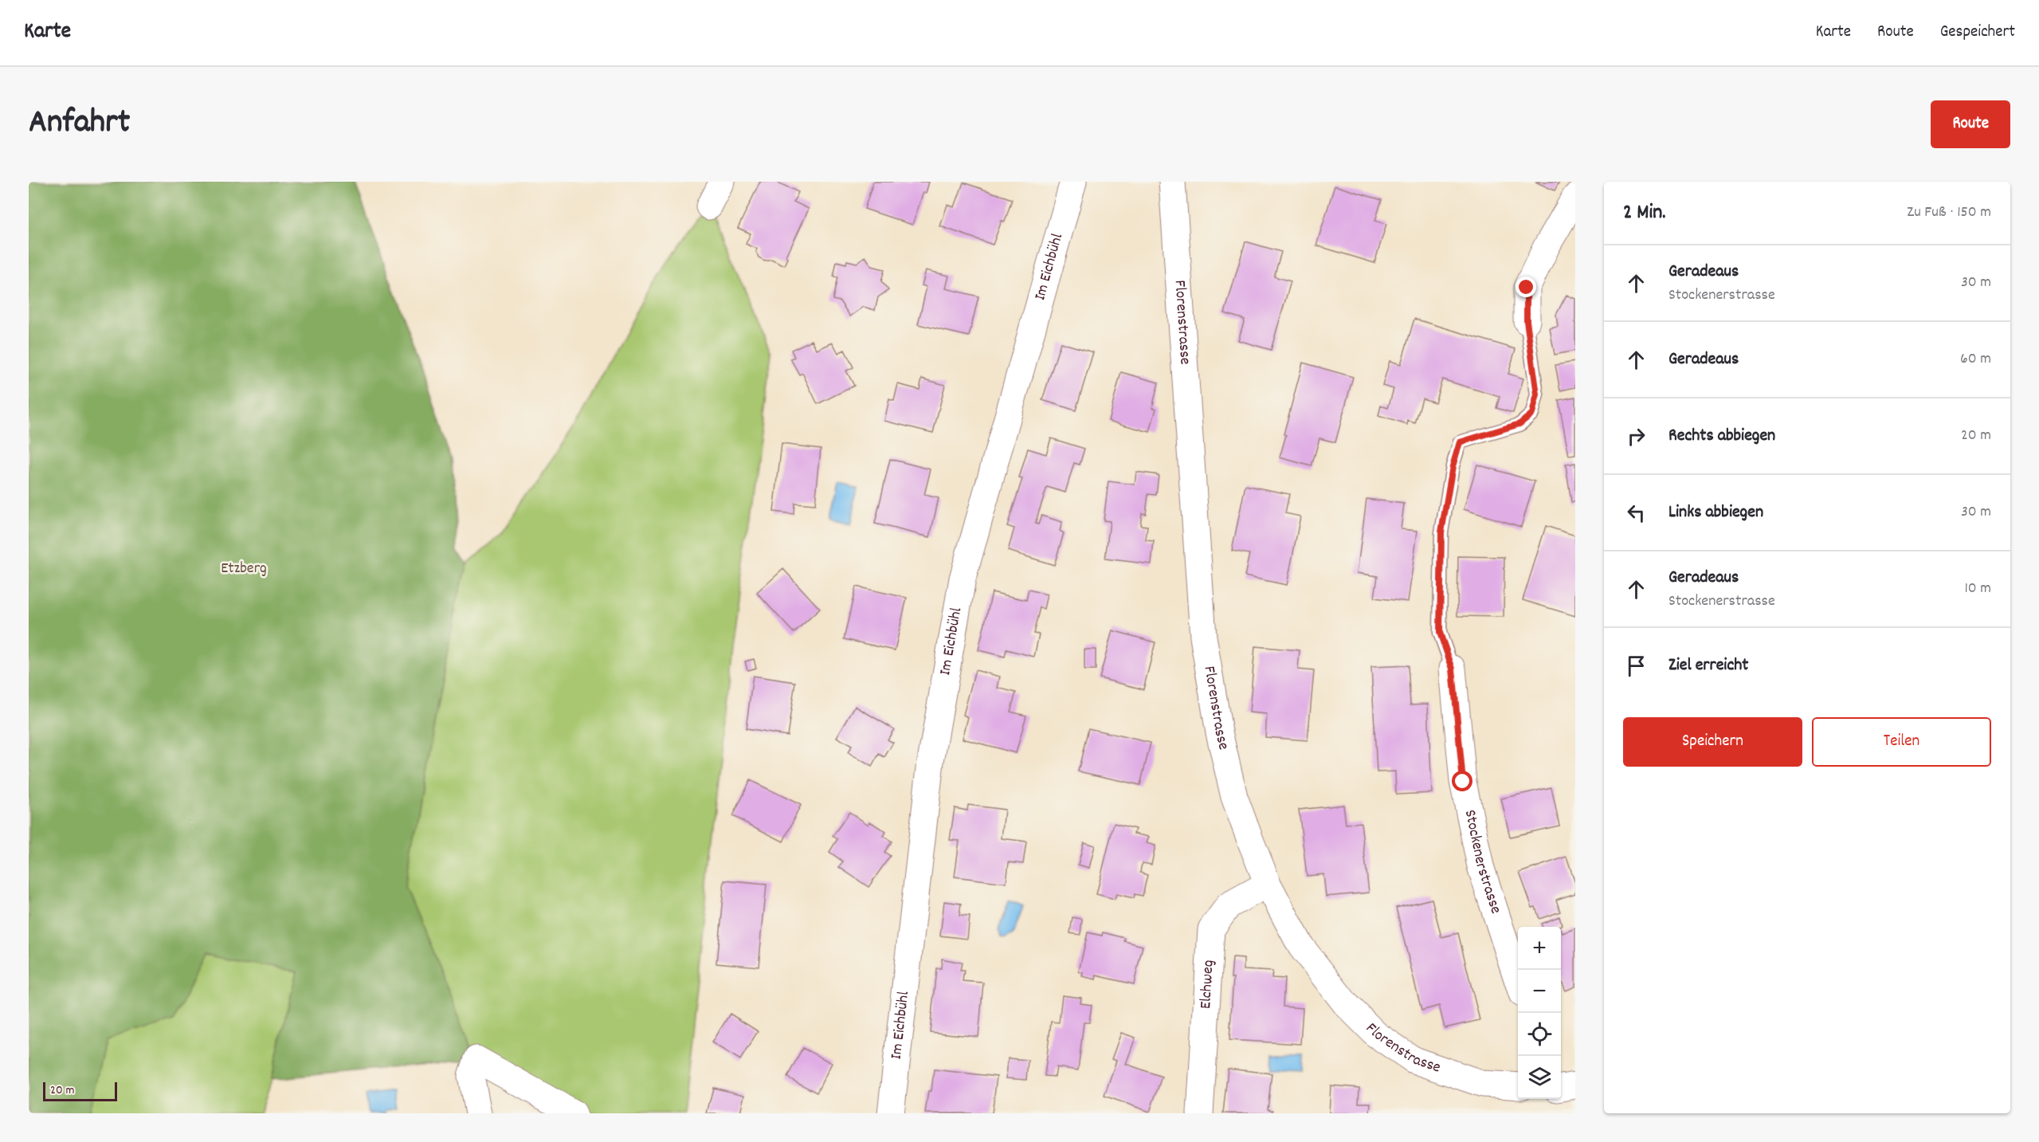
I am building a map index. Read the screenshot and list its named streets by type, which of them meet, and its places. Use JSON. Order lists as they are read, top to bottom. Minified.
{"streets":{"street":["Im Eichbühl","Florenstrasse","Stockenerstrasse","Elchweg"]},"crossings":[["Florenstrasse","Elchweg"]],"parks":["Etzberg"],"scale_bar":"20 m","page":{"header":"Karte","nav":["Karte","Route","Gespeichert"],"title":"Anfahrt","buttons":["Route",["Speichern","Teilen"]],"heading":["2 Min.","Zu Fuß · 150 m"],"list":[["Geradeaus","Stockenerstrasse","30 m"],["Geradeaus","60 m"],["Rechts abbiegen","20 m"],["Links abbiegen","30 m"],["Geradeaus","Stockenerstrasse","10 m"],"Ziel erreicht"],"map_buttons":["+","−"],"scale":"20 m"}}
